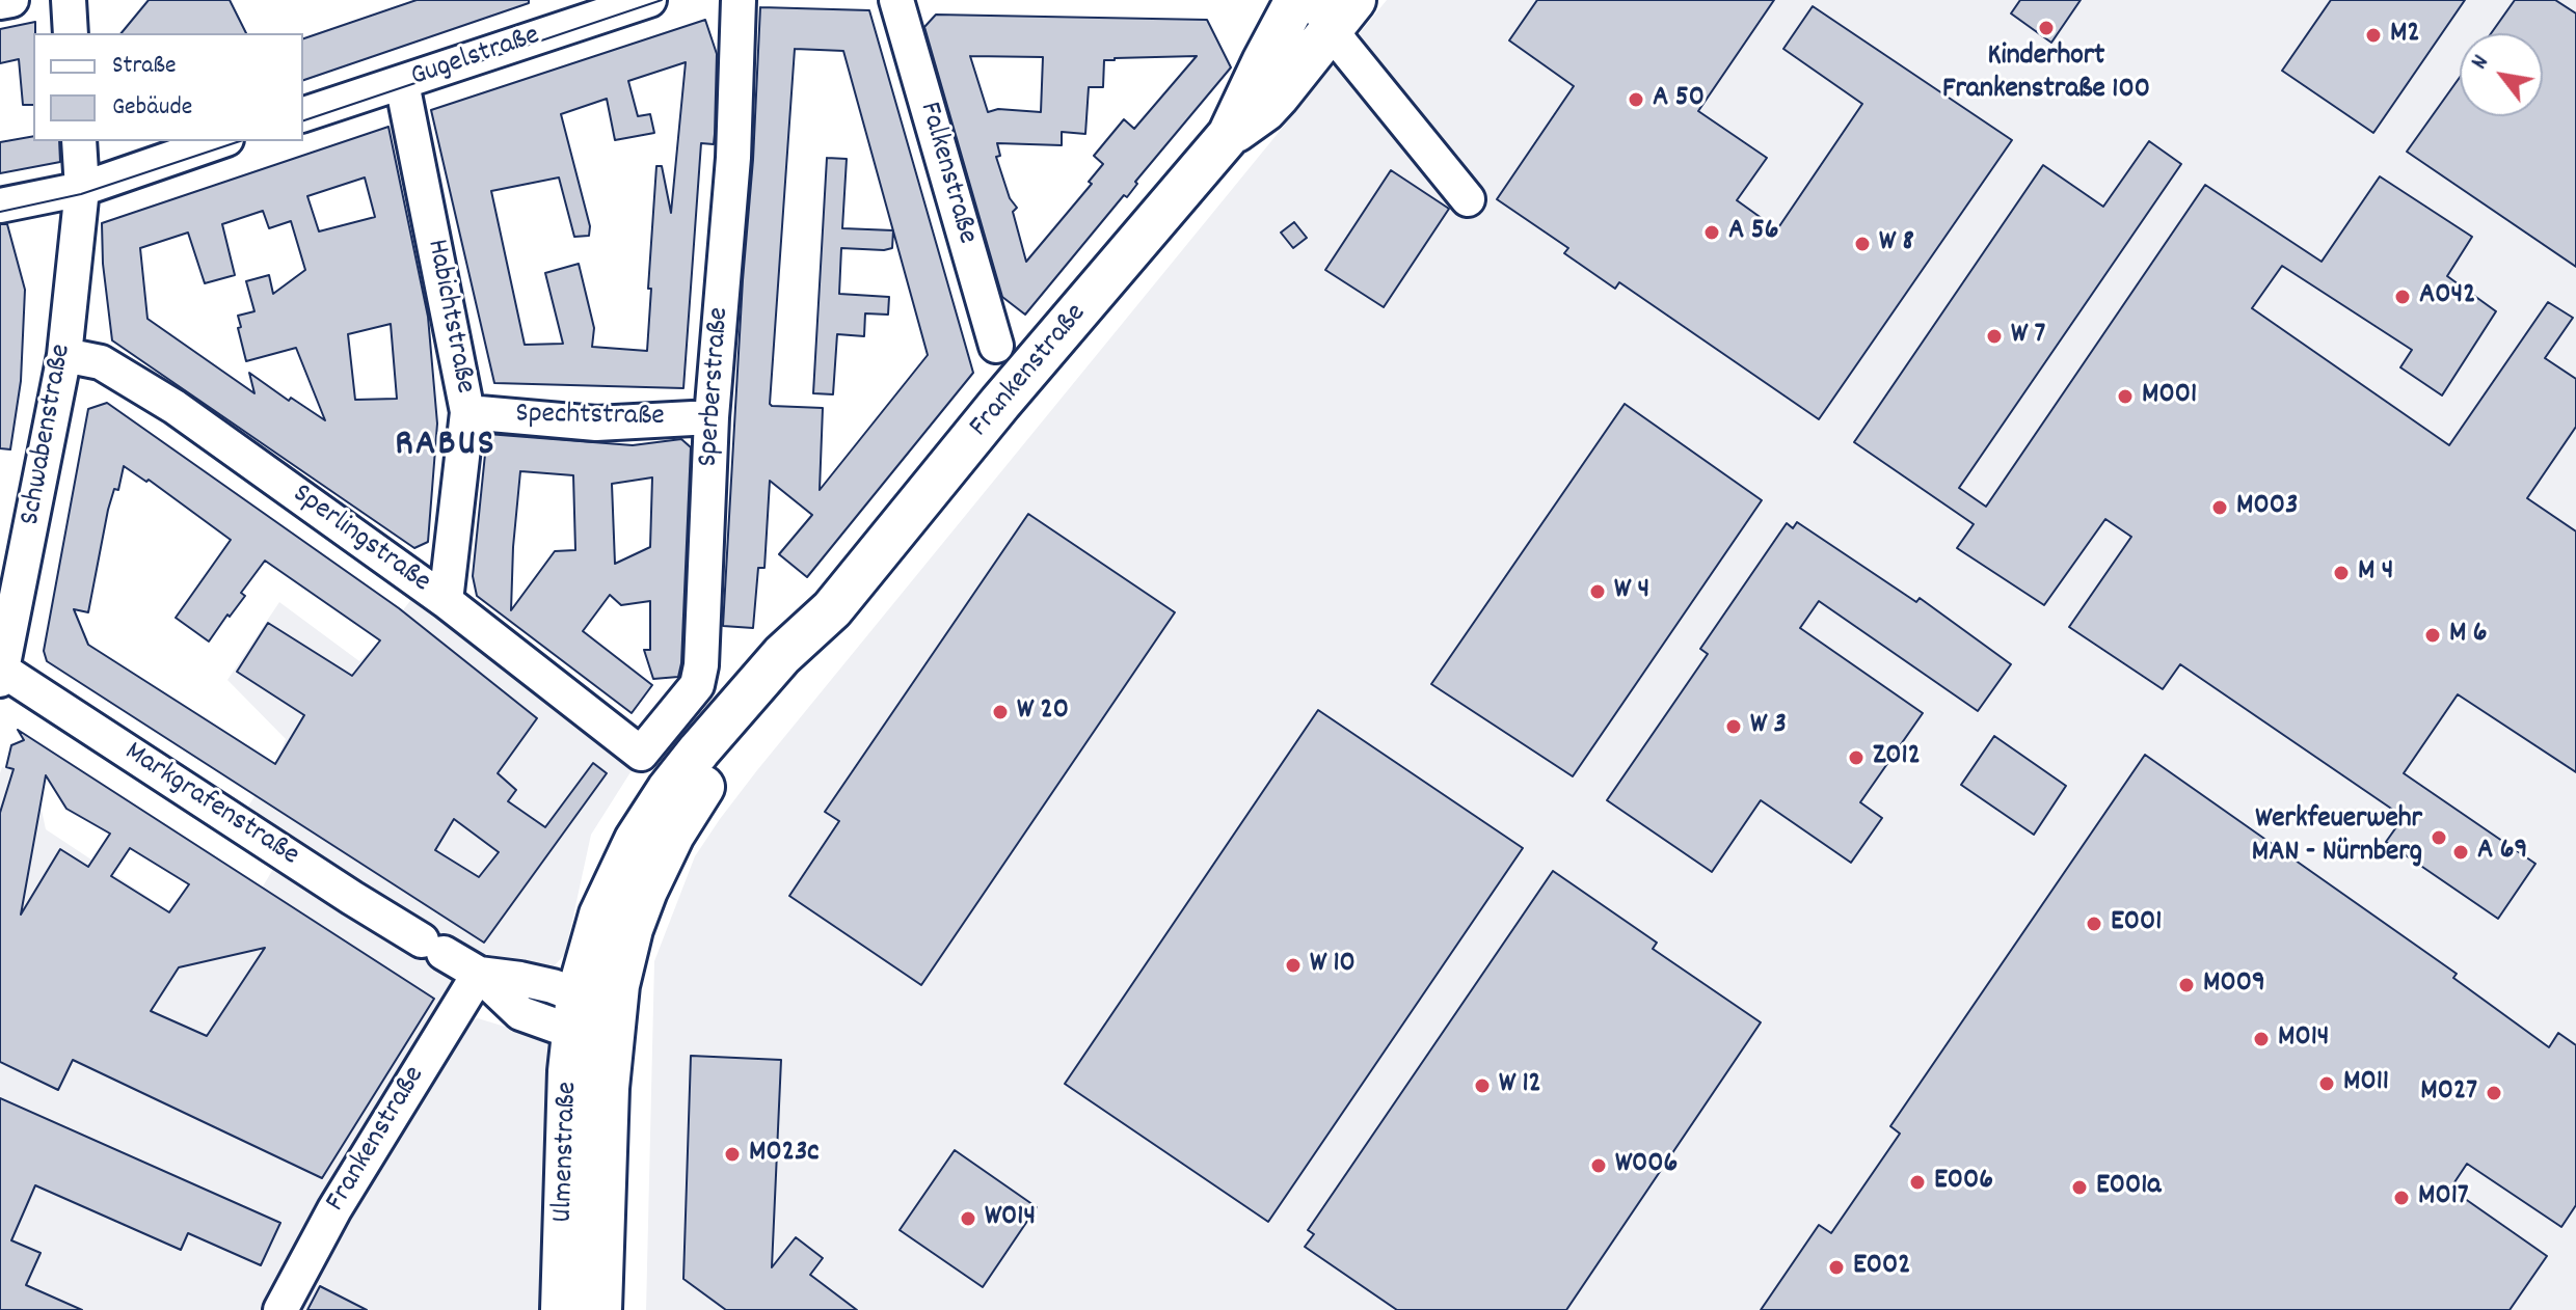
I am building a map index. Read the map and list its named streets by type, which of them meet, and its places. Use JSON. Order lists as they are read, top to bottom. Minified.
{"streets":{"main road":["Frankenstraße","Ulmenstraße"],"street":["Gugelstraße","Falkenstraße","Habichtstraße","Sperberstraße","Spechtstraße","Schwabenstraße","Sperlingstraße","Markgrafenstraße"]},"crossings":[["Gugelstraße","Habichtstraße"],["Habichtstraße","Spechtstraße"],["Habichtstraße","Sperlingstraße"],["Frankenstraße","Markgrafenstraße"],["Frankenstraße","Ulmenstraße"],["Sperberstraße","Spechtstraße"],["Sperberstraße","Sperlingstraße"],["Schwabenstraße","Sperlingstraße"],["Schwabenstraße","Markgrafenstraße"],["Markgrafenstraße","Ulmenstraße"]],"districts":["RABUS"],"places":["Kinderhort Frankenstraße 100","M2","A 50","A 56","W 8","A042","W 7","M001","M003","M 4","W 4","M 6","W 20","W 3","Z012","Werkfeuerwehr MAN - Nürnberg","A 69","E001","W 10","M009","M014","M011","W 12","M027","M023c","W006","E006","E001a","M017","W014","E002"],"legend":["Straße","Gebäude"],"north":"top left"}
